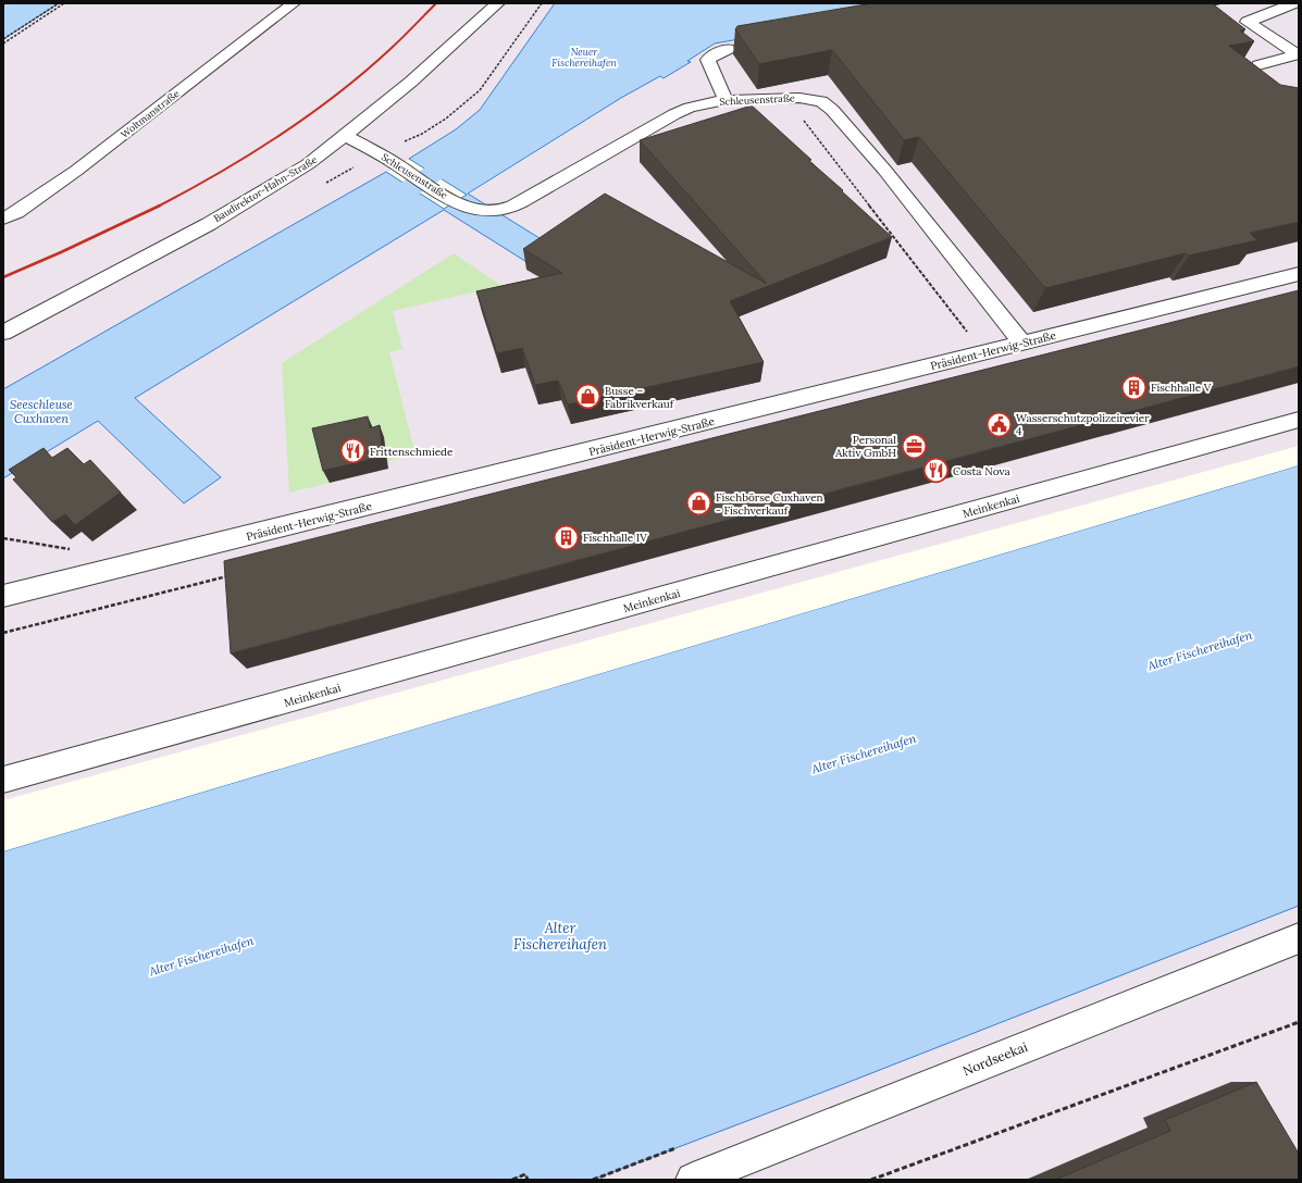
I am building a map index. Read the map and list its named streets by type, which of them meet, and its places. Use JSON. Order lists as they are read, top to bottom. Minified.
{"streets":{"street":["Schleusenstraße","Woltmanstraße","Baudirektor-Hahn-Straße","Präsident-Herwig-Straße","Meinkenkai","Nordseekai"]},"crossings":[["Schleusenstraße","Baudirektor-Hahn-Straße"],["Schleusenstraße","Präsident-Herwig-Straße"]],"water":["Neuer Fischereihafen","Seeschleuse Cuxhaven","Alter Fischereihafen"],"places":{"building":["Fischhalle V","Fischhalle IV"],"shop":["Busse – Fabrikverkauf","Fischbörse Cuxhaven - Fischverkauf"],"public building":["Wasserschutzpolizeirevier 4"],"office":["Personal Aktiv GmbH"],"restaurant":["Frittenschmiede","Costa Nova"]}}
